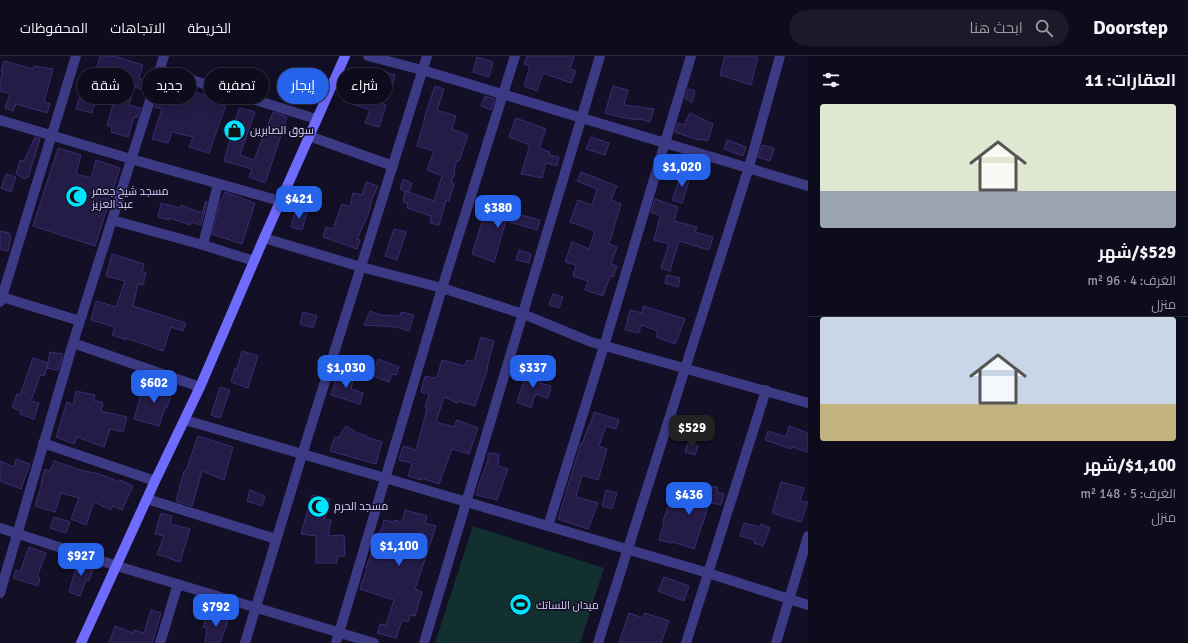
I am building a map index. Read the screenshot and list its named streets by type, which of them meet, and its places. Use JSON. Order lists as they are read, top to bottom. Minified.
{"places":{"shop":["سوق الصابرين"],"mosque":["مسجد شيخ جعفر عبد العزيز","مسجد الحرم"],"sports":["ميدان اللساتك"]},"page":{"header":"Doorstep","search":"ابحث هنا","nav":["الخريطة","الاتجاهات","المحفوظات"],"heading":"العقارات: 11","chip":["شراء","إيجار","تصفية","جديد","شقة"],"list":[{"name":"$529/شهر","note":"الغرف: 4 · 96 m² · منزل"},{"name":"$1,100/شهر","note":"الغرف: 5 · 148 m² · منزل"}],"price":["$1,020","$421","$380","$1,030","$337","$602","$529","$436","$1,100","$927","$792"]}}
